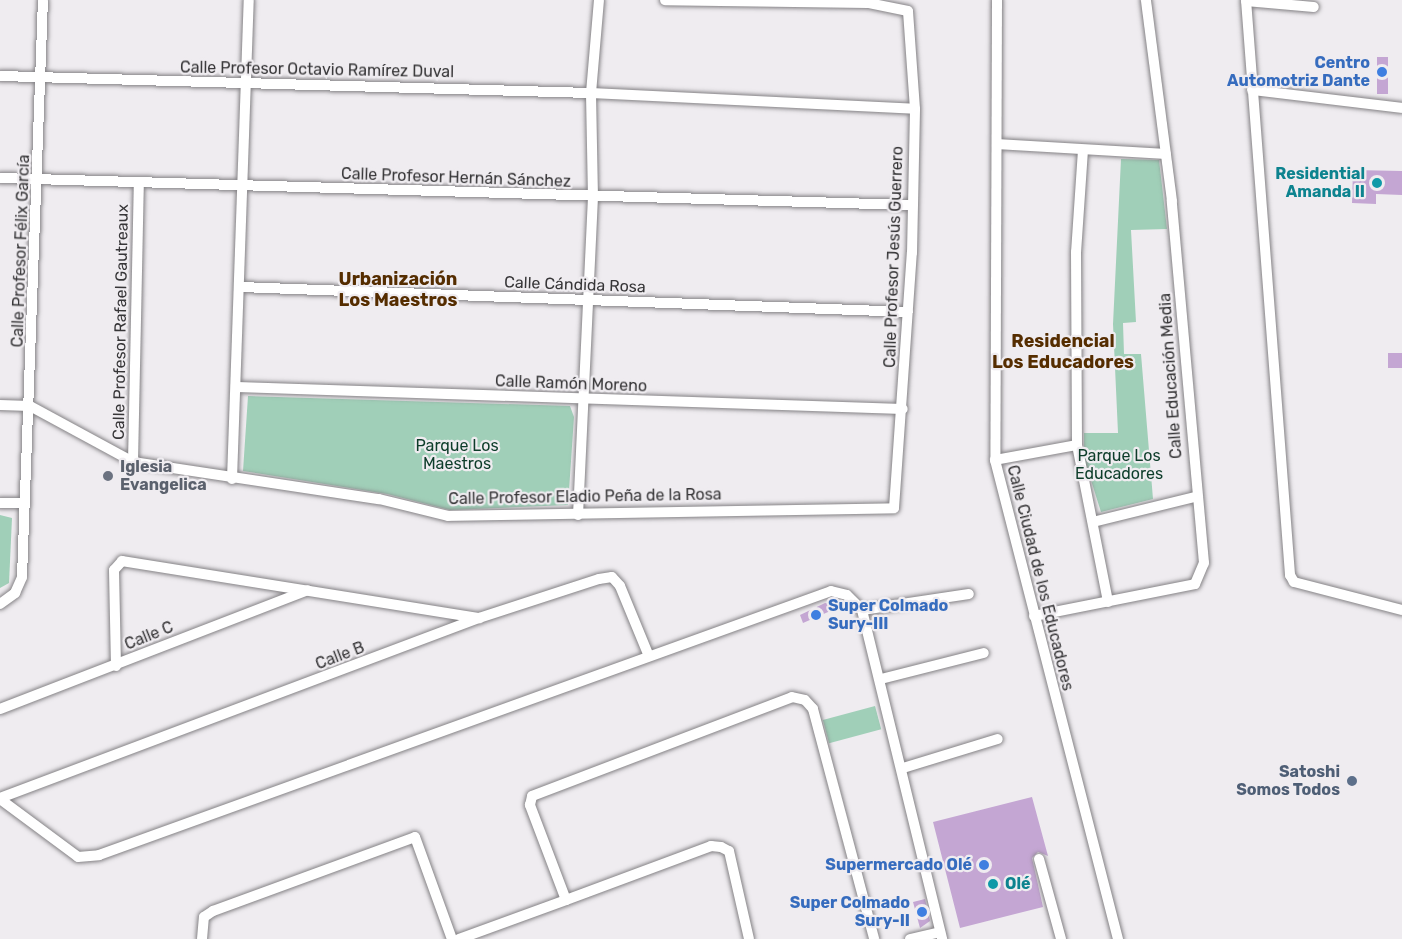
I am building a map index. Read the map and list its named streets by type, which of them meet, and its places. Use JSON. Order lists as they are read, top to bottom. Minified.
{"streets":{"street":["Calle Profesor Octavio Ramírez Duval","Calle Profesor Hernán Sánchez","Calle Profesor Félix García","Calle Profesor Jesús Guerrero","Calle Cándida Rosa","Calle Profesor Rafael Gautreaux","Calle Educación Media","Calle Ramón Moreno","Calle Profesor Eladio Peña de la Rosa","Calle Ciudad de los Educadores","Calle C","Calle B"]},"crossings":[["Calle Profesor Octavio Ramírez Duval","Calle Profesor Félix García"],["Calle Profesor Octavio Ramírez Duval","Calle Profesor Jesús Guerrero"],["Calle Profesor Hernán Sánchez","Calle Profesor Félix García"],["Calle Profesor Hernán Sánchez","Calle Profesor Jesús Guerrero"],["Calle Profesor Hernán Sánchez","Calle Profesor Rafael Gautreaux"],["Calle Profesor Félix García","Calle Profesor Eladio Peña de la Rosa"],["Calle Profesor Jesús Guerrero","Calle Cándida Rosa"],["Calle Profesor Jesús Guerrero","Calle Ramón Moreno"],["Calle Profesor Jesús Guerrero","Calle Profesor Eladio Peña de la Rosa"],["Calle Profesor Rafael Gautreaux","Calle Profesor Eladio Peña de la Rosa"],["Calle Educación Media","Calle Ciudad de los Educadores"]],"districts":["Urbanización Los Maestros","Residencial Los Educadores"],"parks":["Parque Los Maestros","Parque Los Educadores"],"places":["Centro Automotriz Dante","Residential Amanda II","Iglesia Evangelica","Super Colmado Sury-III","Satoshi Somos Todos","Supermercado Olé","Olé","Super Colmado Sury-II"]}
